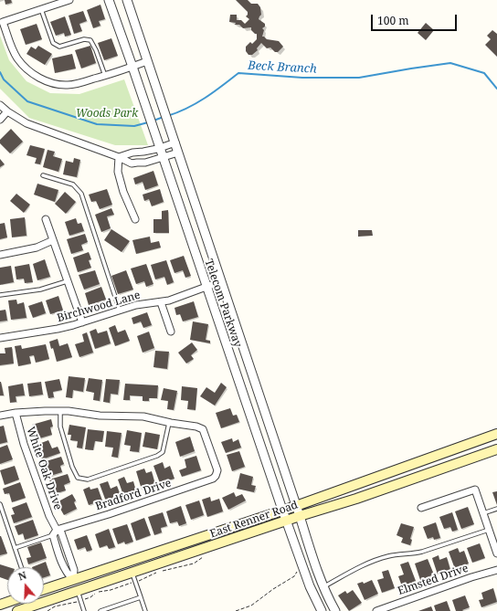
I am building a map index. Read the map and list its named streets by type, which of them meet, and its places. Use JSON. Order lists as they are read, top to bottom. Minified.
{"streets":{"main road":["East Renner Road"],"street":["Telecom Parkway","Birchwood Lane","White Oak Drive","Bradford Drive","Elmsted Drive"]},"crossings":[["Telecom Parkway","Birchwood Lane"],["Telecom Parkway","East Renner Road"],["White Oak Drive","Bradford Drive"],["White Oak Drive","East Renner Road"]],"water":["Beck Branch"],"parks":["Woods Park"],"scale_bar":"100 m","north":"top"}
